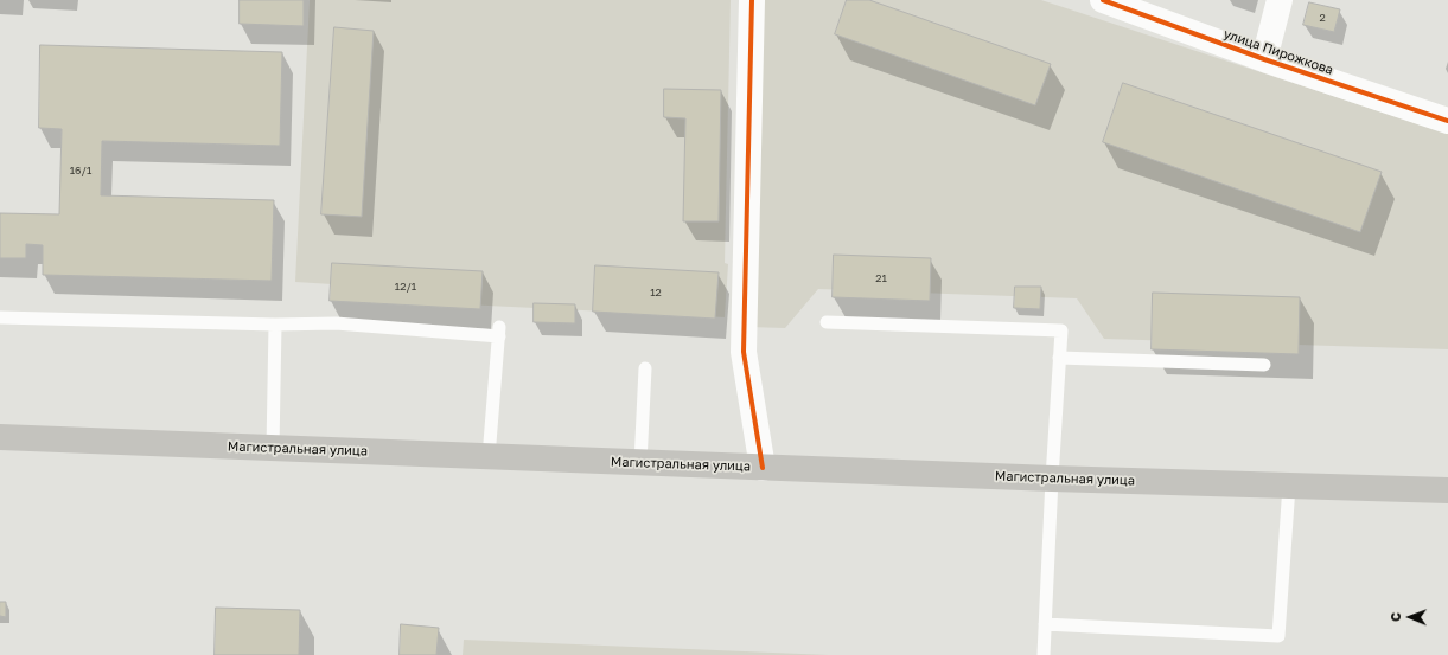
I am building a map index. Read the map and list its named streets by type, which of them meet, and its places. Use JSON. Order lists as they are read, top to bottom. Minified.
{"streets":{"main road":["Магистральная улица"],"street":["улица Пирожкова"]},"house_numbers":["2","16/1","21","12/1","12"],"north":"left"}
